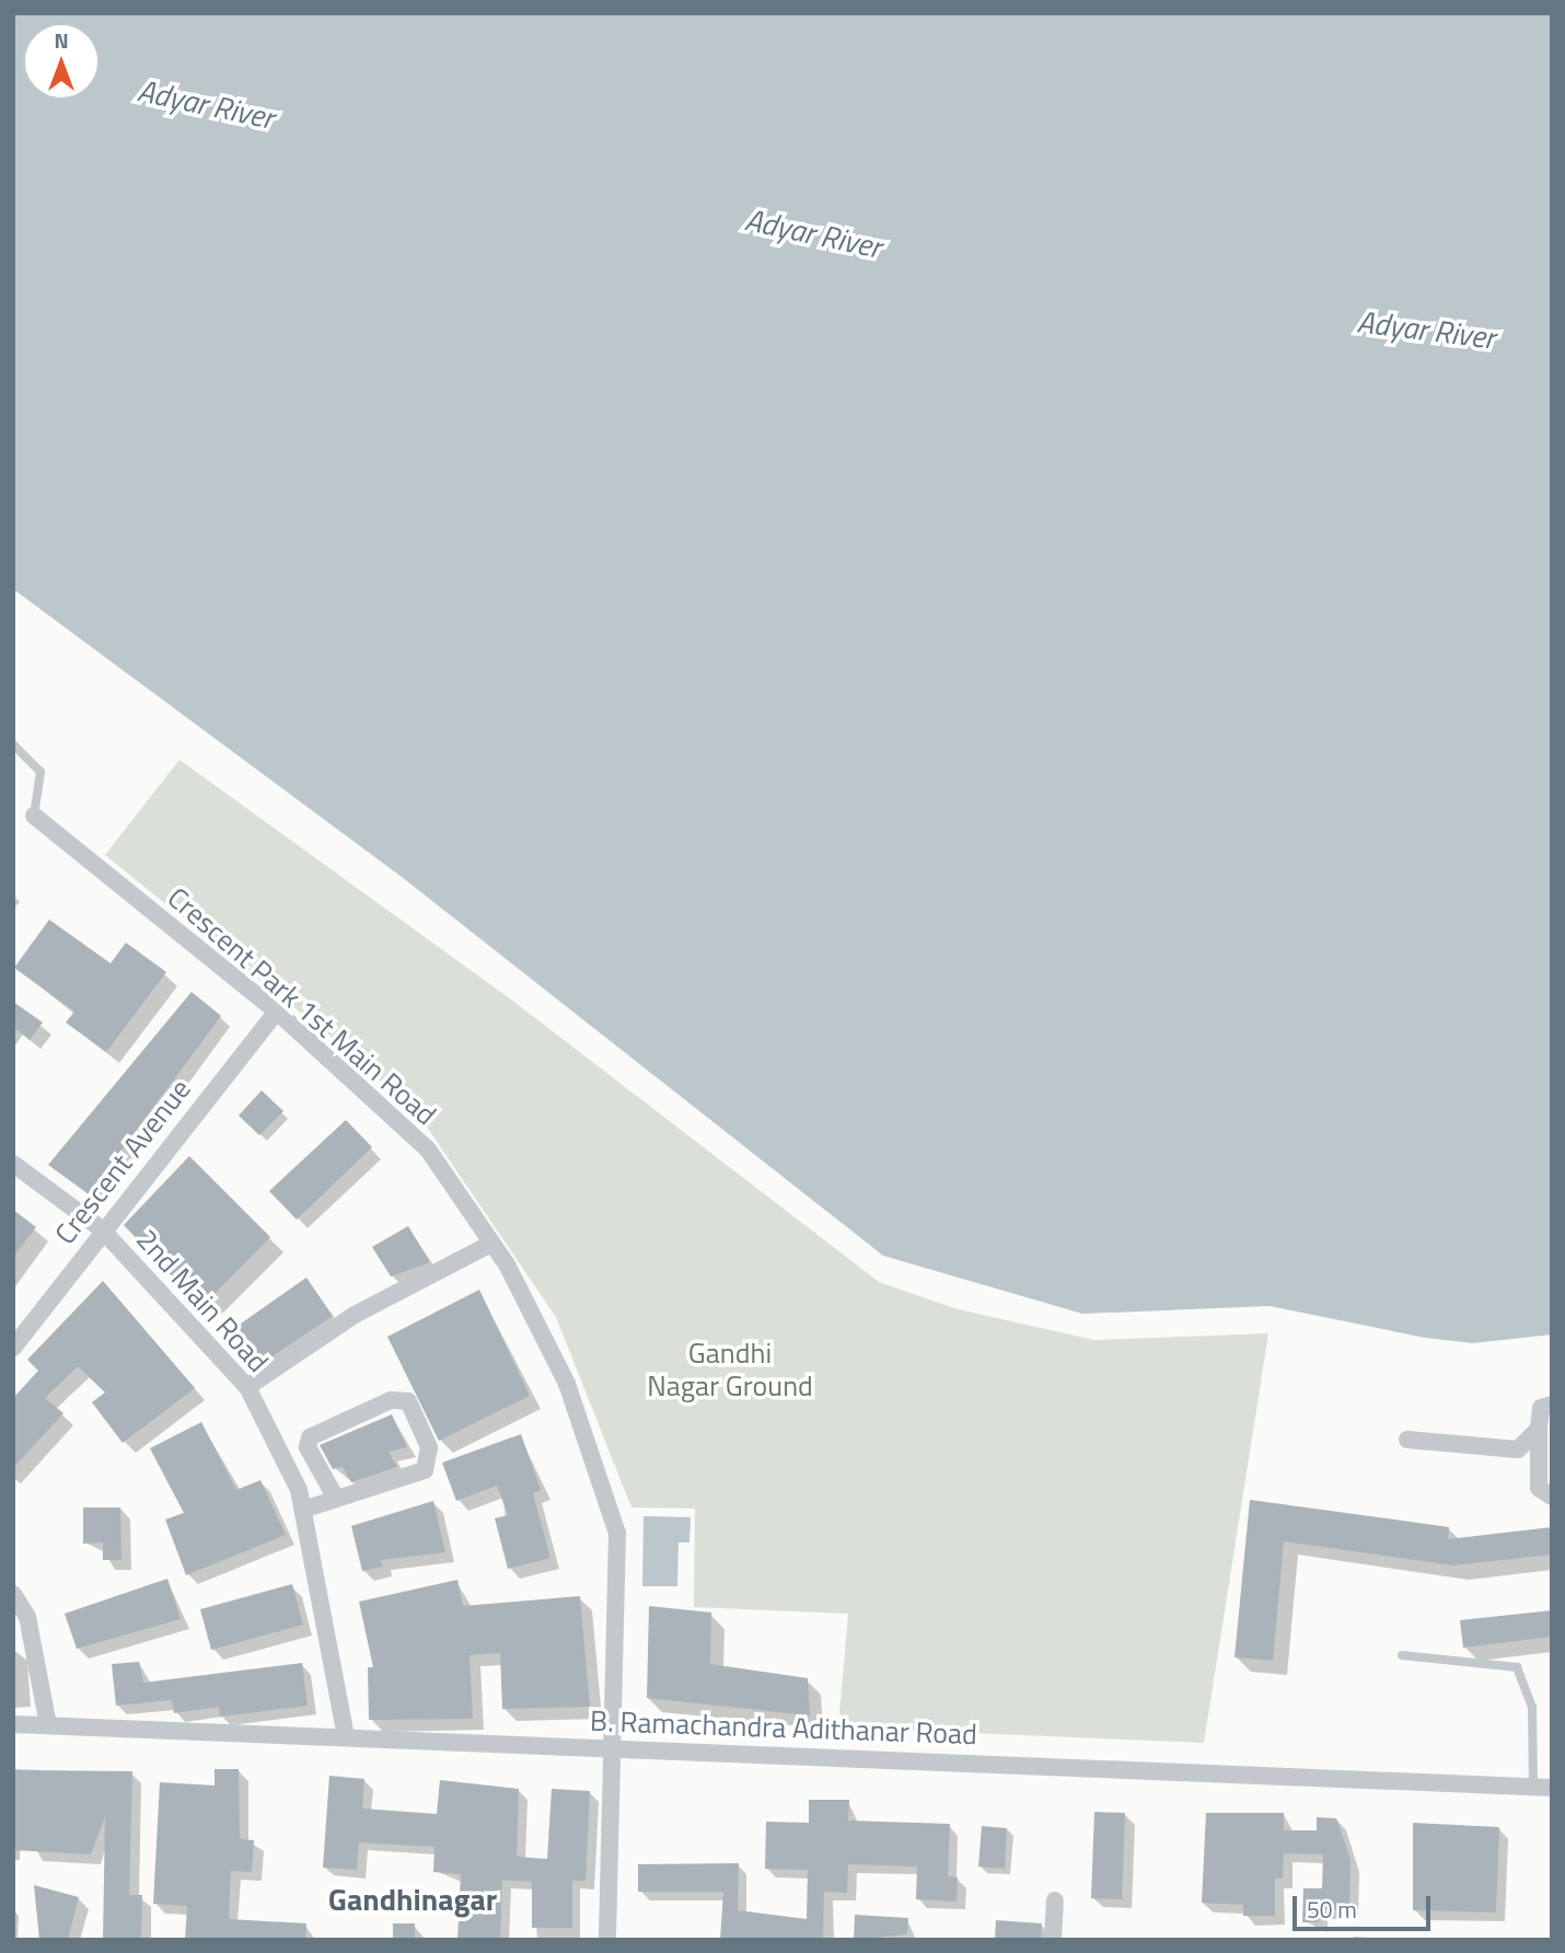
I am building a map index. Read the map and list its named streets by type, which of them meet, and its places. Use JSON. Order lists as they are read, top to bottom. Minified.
{"streets":{"street":["Crescent Park 1st Main Road","Crescent Avenue","2nd Main Road","B. Ramachandra Adithanar Road"]},"crossings":[["Crescent Park 1st Main Road","Crescent Avenue"],["Crescent Park 1st Main Road","B. Ramachandra Adithanar Road"],["Crescent Avenue","2nd Main Road"],["2nd Main Road","B. Ramachandra Adithanar Road"]],"districts":["Gandhinagar"],"water":["Adyar River"],"parks":["Gandhi Nagar Ground"],"scale_bar":"50 m","north":"top"}
